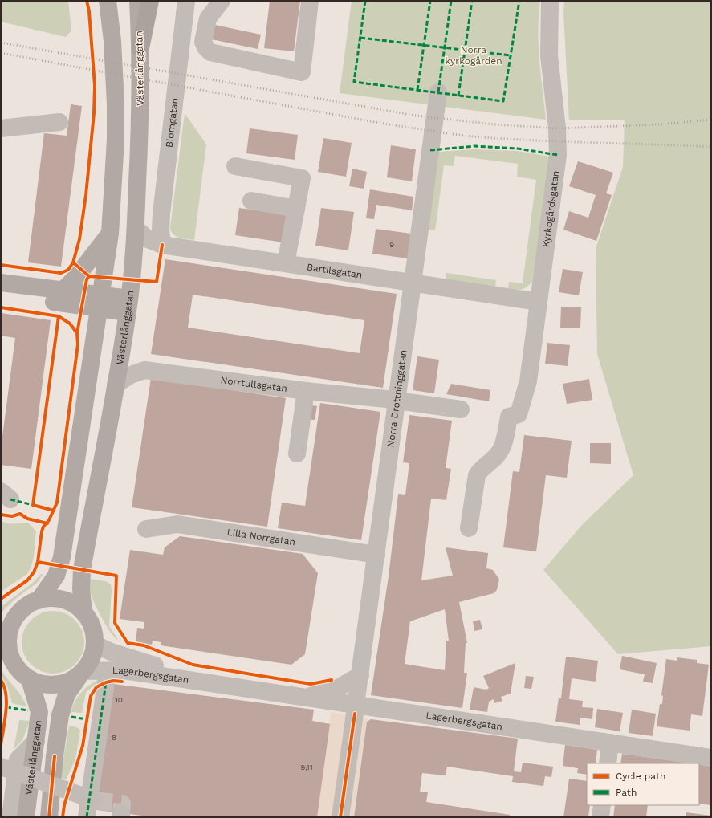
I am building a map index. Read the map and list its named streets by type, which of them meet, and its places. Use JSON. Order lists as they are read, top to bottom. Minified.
{"streets":{"main road":["Västerlånggatan"],"street":["Blomgatan","Kyrkogårdsgatan","Bartilsgatan","Norrtullsgatan","Norra Drottninggatan","Lilla Norrgatan","Lagerbergsgatan"]},"crossings":[["Västerlånggatan","Bartilsgatan"],["Västerlånggatan","Norrtullsgatan"],["Västerlånggatan","Lagerbergsgatan"],["Blomgatan","Bartilsgatan"],["Kyrkogårdsgatan","Bartilsgatan"],["Bartilsgatan","Norra Drottninggatan"],["Norrtullsgatan","Norra Drottninggatan"],["Norra Drottninggatan","Lilla Norrgatan"],["Norra Drottninggatan","Lagerbergsgatan"]],"parks":["Norra kyrkogården"],"house_numbers":["9","10","8","9,11"],"legend":["Cycle path","Path"]}
